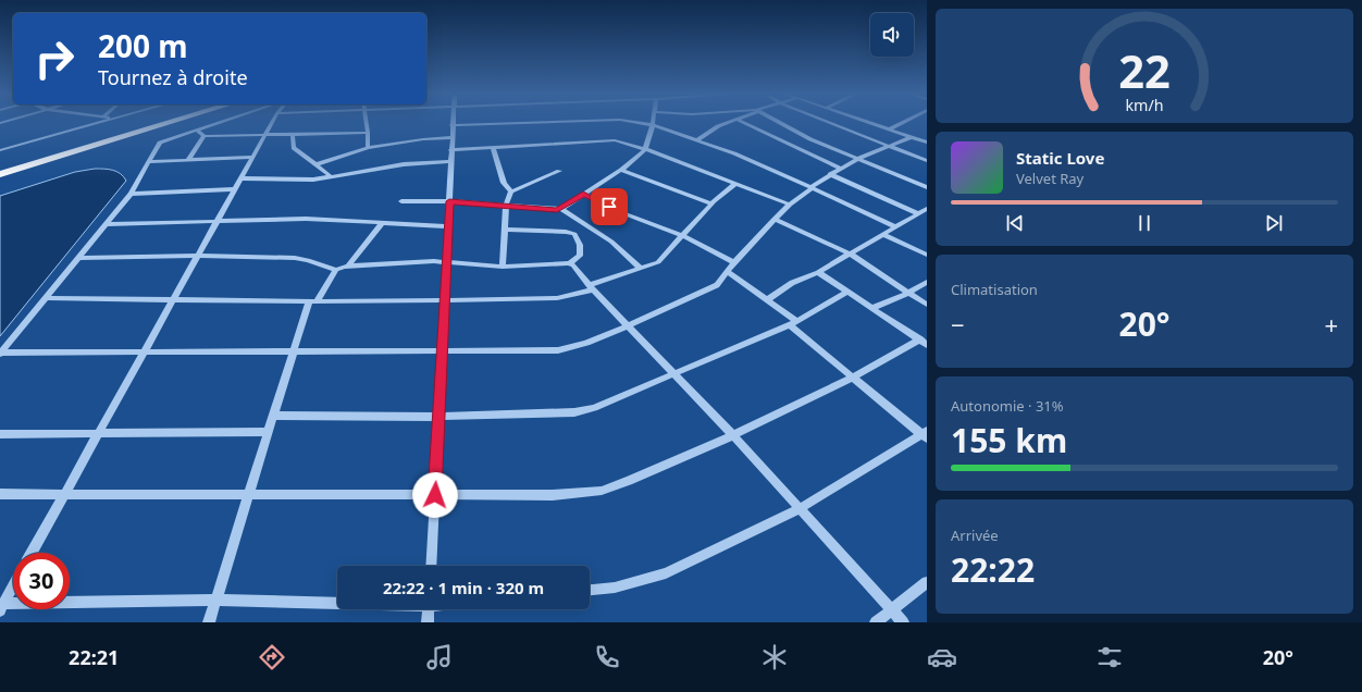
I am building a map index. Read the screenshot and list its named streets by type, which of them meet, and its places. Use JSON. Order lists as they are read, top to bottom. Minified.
{"page":{"turn":["200 m","Tournez à droite"],"song":["Static Love","Velvet Ray"],"tile":["Climatisation",["Autonomie · 31%","155 km"],["Arrivée","22:22"]],"heat":["−","20°","+"],"limit":"30","trip":"22:22 · 1 min · 320 m","tabs":["22:21","20°"],"gauge":["22","km/h"]}}
